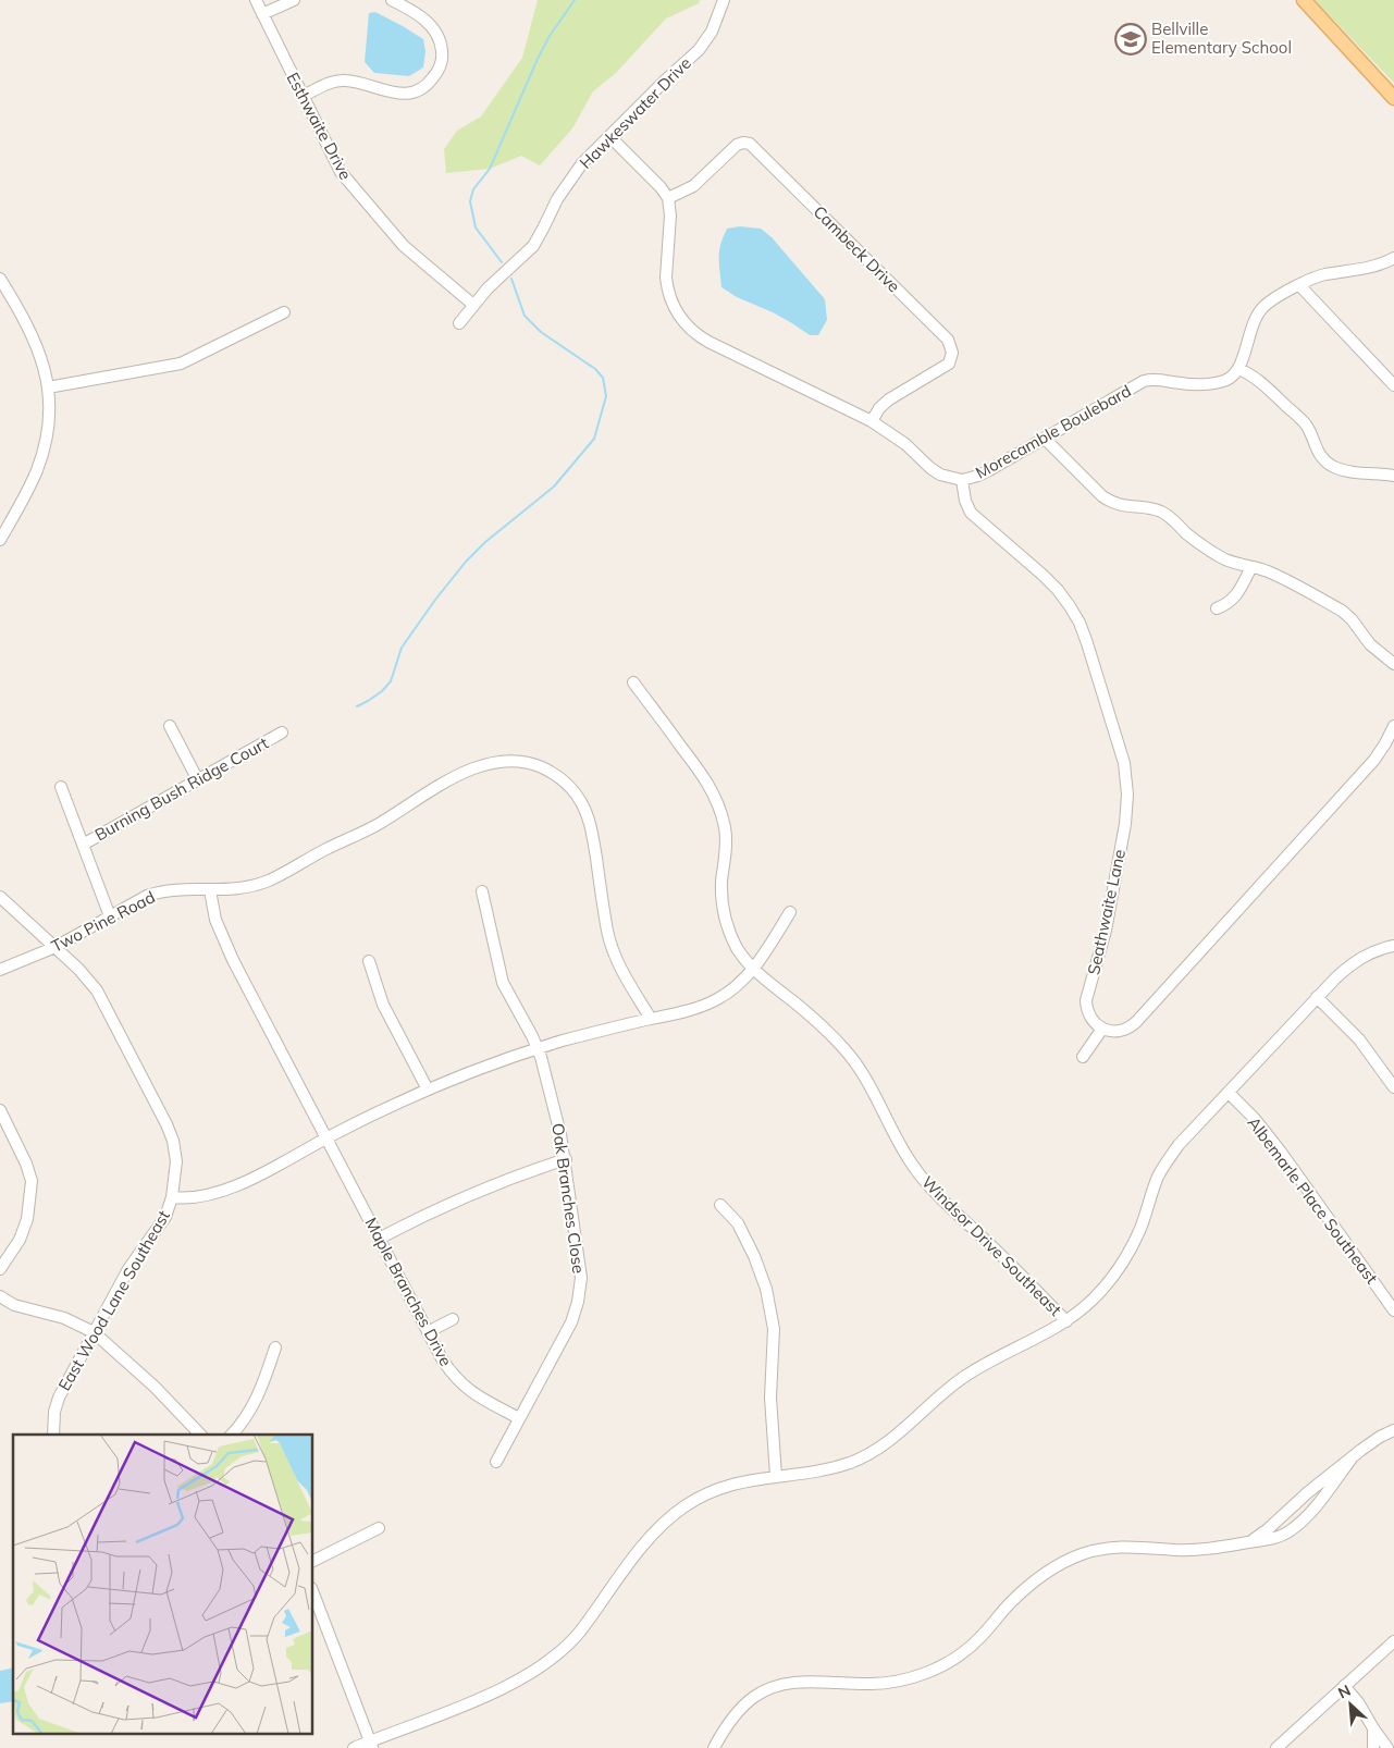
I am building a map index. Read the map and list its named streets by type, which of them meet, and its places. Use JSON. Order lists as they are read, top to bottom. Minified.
{"streets":{"street":["Hawkeswater Drive","Esthwaite Drive","Cambeck Drive","Morecamble Boulebard","Burning Bush Ridge Court","Seathwaite Lane","Two Pine Road","Oak Branches Close","Albemarle Place Southeast","Windsor Drive Southeast","Maple Branches Drive","East Wood Lane Southeast"]},"crossings":[["Hawkeswater Drive","Esthwaite Drive"],["Cambeck Drive","Morecamble Boulebard"],["Morecamble Boulebard","Seathwaite Lane"],["Two Pine Road","Maple Branches Drive"],["Two Pine Road","East Wood Lane Southeast"],["Oak Branches Close","Maple Branches Drive"]],"places":{"school or university":["Bellville Elementary School"]},"north":"top left"}
